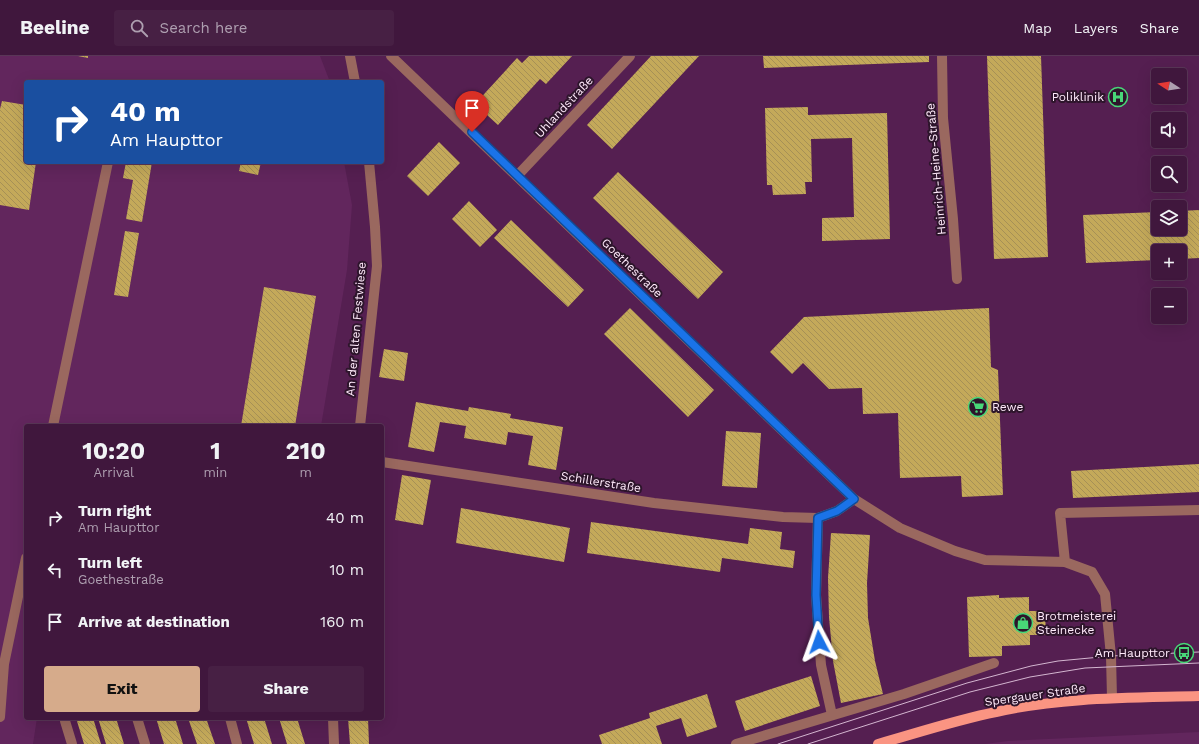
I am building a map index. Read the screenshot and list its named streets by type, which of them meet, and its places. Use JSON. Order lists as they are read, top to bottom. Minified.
{"streets":{"main road":["Spergauer Straße"],"street":["Uhlandstraße","Heinrich-Heine-Straße","Goethestraße","An der alten Festwiese","Schillerstraße"]},"crossings":[["Uhlandstraße","Goethestraße"]],"places":{"hospital":["Poliklinik"],"supermarket":["Rewe"],"shop":["Brotmeisterei Steinecke"],"bus stop":["Am Haupttor"]},"north":"left","page":{"header":"Beeline","search":"Search here","nav":["Map","Layers","Share"],"map_buttons":["+","−"],"turn":["40 m","Am Haupttor"],"eta":["10:20","Arrival","1","min","210","m"],"list":[{"name":"Turn right","note":"Am Haupttor","value":"40 m"},{"name":"Turn left","note":"Goethestraße","value":"10 m"},{"name":"Arrive at destination","value":"160 m"}],"buttons":["Exit","Share"]}}
